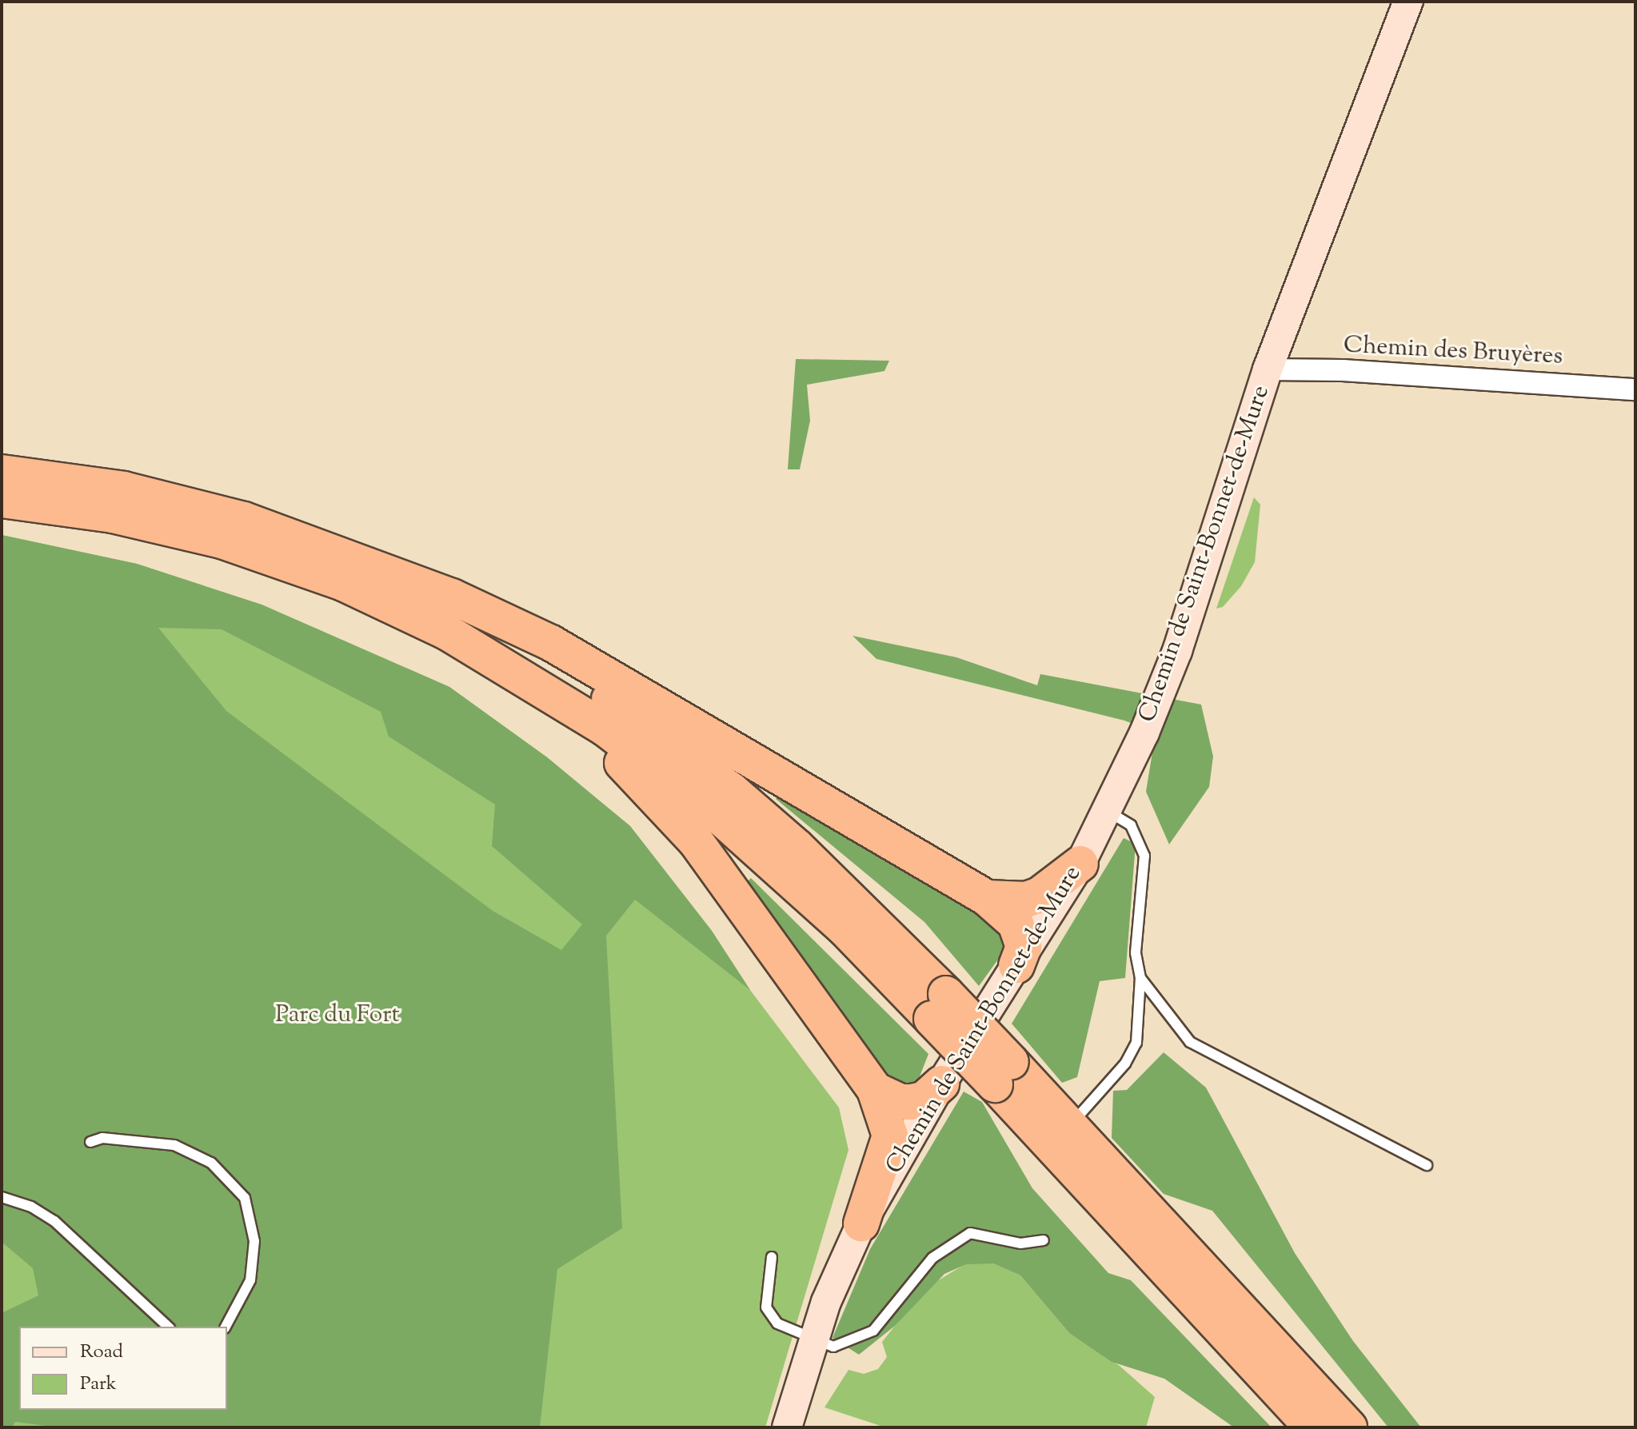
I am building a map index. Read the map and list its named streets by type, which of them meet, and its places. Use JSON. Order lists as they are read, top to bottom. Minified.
{"streets":{"street":["Chemin des Bruyères","Chemin de Saint-Bonnet-de-Mure"]},"crossings":[["Chemin des Bruyères","Chemin de Saint-Bonnet-de-Mure"]],"parks":["Parc du Fort"],"legend":["Road","Park"]}
